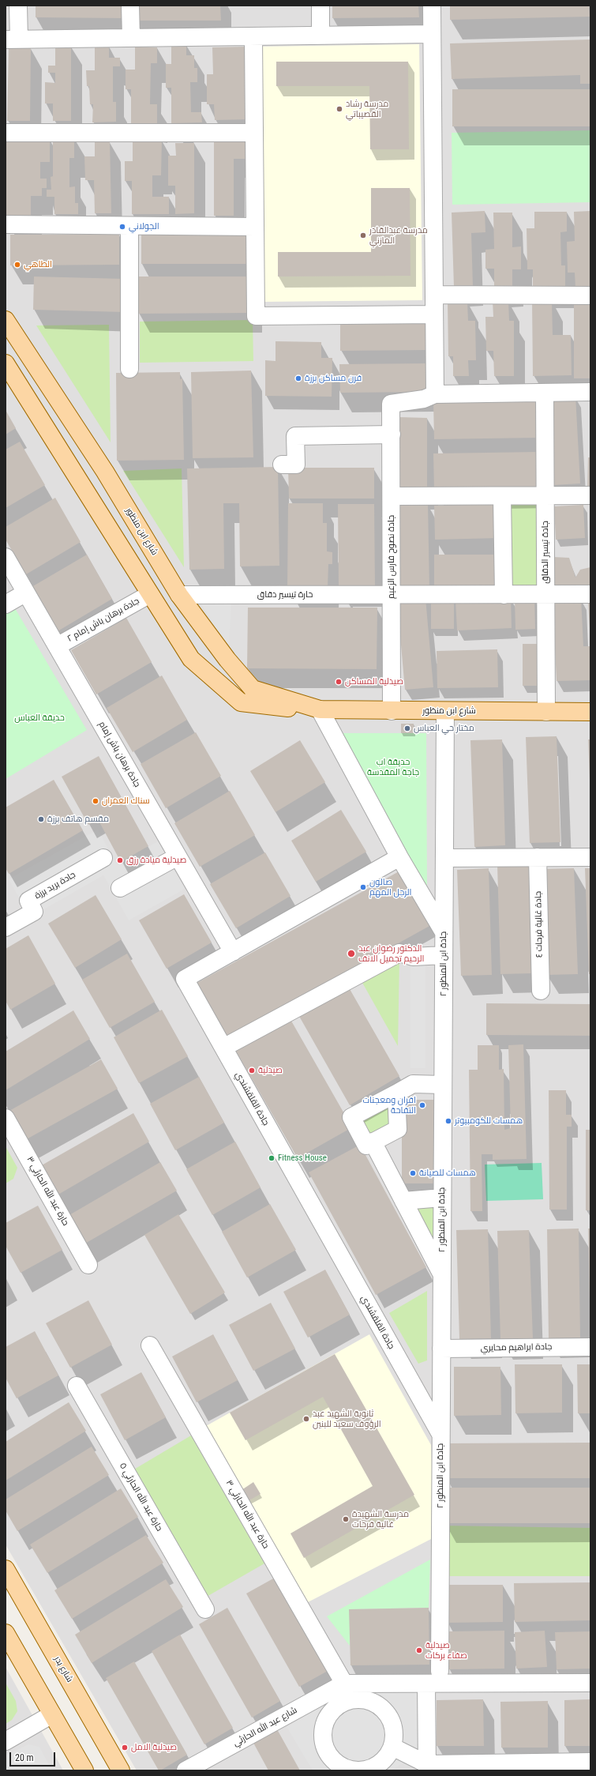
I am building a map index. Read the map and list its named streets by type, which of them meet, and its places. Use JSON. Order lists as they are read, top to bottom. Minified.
{"streets":{"main road":["شارع ابن منظور","شارع بدر"],"street":["جادة تيسير الدقاق","جادة نصوح فارس الزعيم","حارة تيسير دقاق","جادة برهان باش إمام ٢","جادة برهان باش إمام","جادة بريد برزة","جادة غالية فرحات ٤","جادة ابن المنظور ٢","جادة القلقشندي","حارة عبد الله الحارثي ٣","جادة ابراهيم محايري","حارة عبد الله الحارثي ٥","شارع عبد الله الحارثي"]},"crossings":[["شارع ابن منظور","جادة تيسير الدقاق"],["شارع ابن منظور","جادة نصوح فارس الزعيم"],["شارع ابن منظور","حارة تيسير دقاق"],["شارع ابن منظور","جادة برهان باش إمام ٢"],["شارع ابن منظور","جادة ابن المنظور ٢"],["جادة تيسير الدقاق","حارة تيسير دقاق"],["جادة نصوح فارس الزعيم","حارة تيسير دقاق"],["جادة برهان باش إمام ٢","جادة برهان باش إمام"],["جادة برهان باش إمام","جادة القلقشندي"],["جادة ابن المنظور ٢","جادة القلقشندي"],["جادة ابن المنظور ٢","جادة ابراهيم محايري"],["حارة عبد الله الحارثي ٣","شارع عبد الله الحارثي"]],"parks":["حديقة العباس","حديقة اب جاجة المقدسة"],"places":["مدرسة رشاد القصيباتي","الجولاني","مدرسة عبدالقادر المازني","الطاهي","فرن مساكن برزة","صيدلية المساكن","مختار حي العباس","سناك العمران","مقسم هاتف برزة","صيدلية ميادة رزق","صالون الرجل المهم","الدكتور رضوان عبد الرحيم تجميل الانف","صيدلية","افران ومعجنات التفاحة","همسات للكومبيوتر","Fitness House","همسات للصيانة","ثانوية الشهيد عبد الرؤوف سعيد للبنين","مدرسة الشهيدة غالية فرحات","صيدلية صفاء بركات","صيدلية الامل"],"scale_bar":"20 m"}
